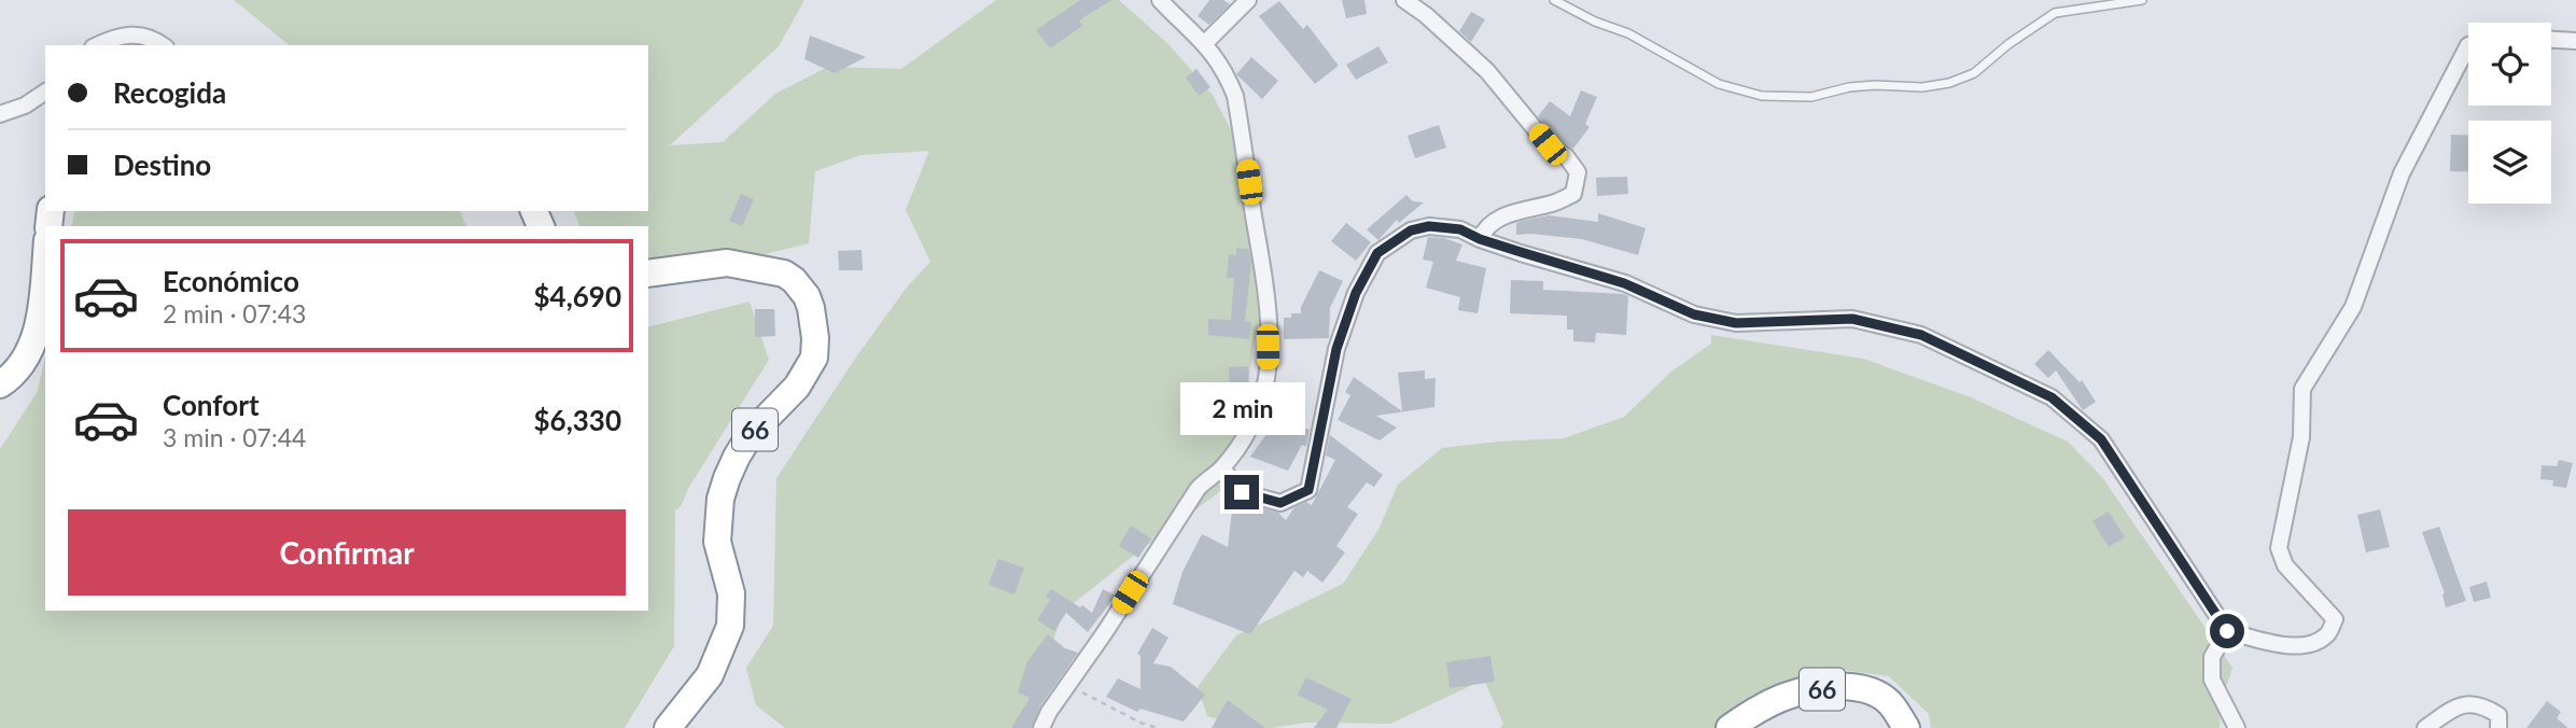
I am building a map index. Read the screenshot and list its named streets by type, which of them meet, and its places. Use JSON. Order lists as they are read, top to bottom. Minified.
{"streets":{"highway":["66"]},"page":{"banner":["Recogida","Destino"],"list":[{"name":"Económico","note":"2 min · 07:43","value":"$4,690"},{"name":"Confort","note":"3 min · 07:44","value":"$6,330"}],"bubble":"2 min","buttons":"Confirmar"}}
